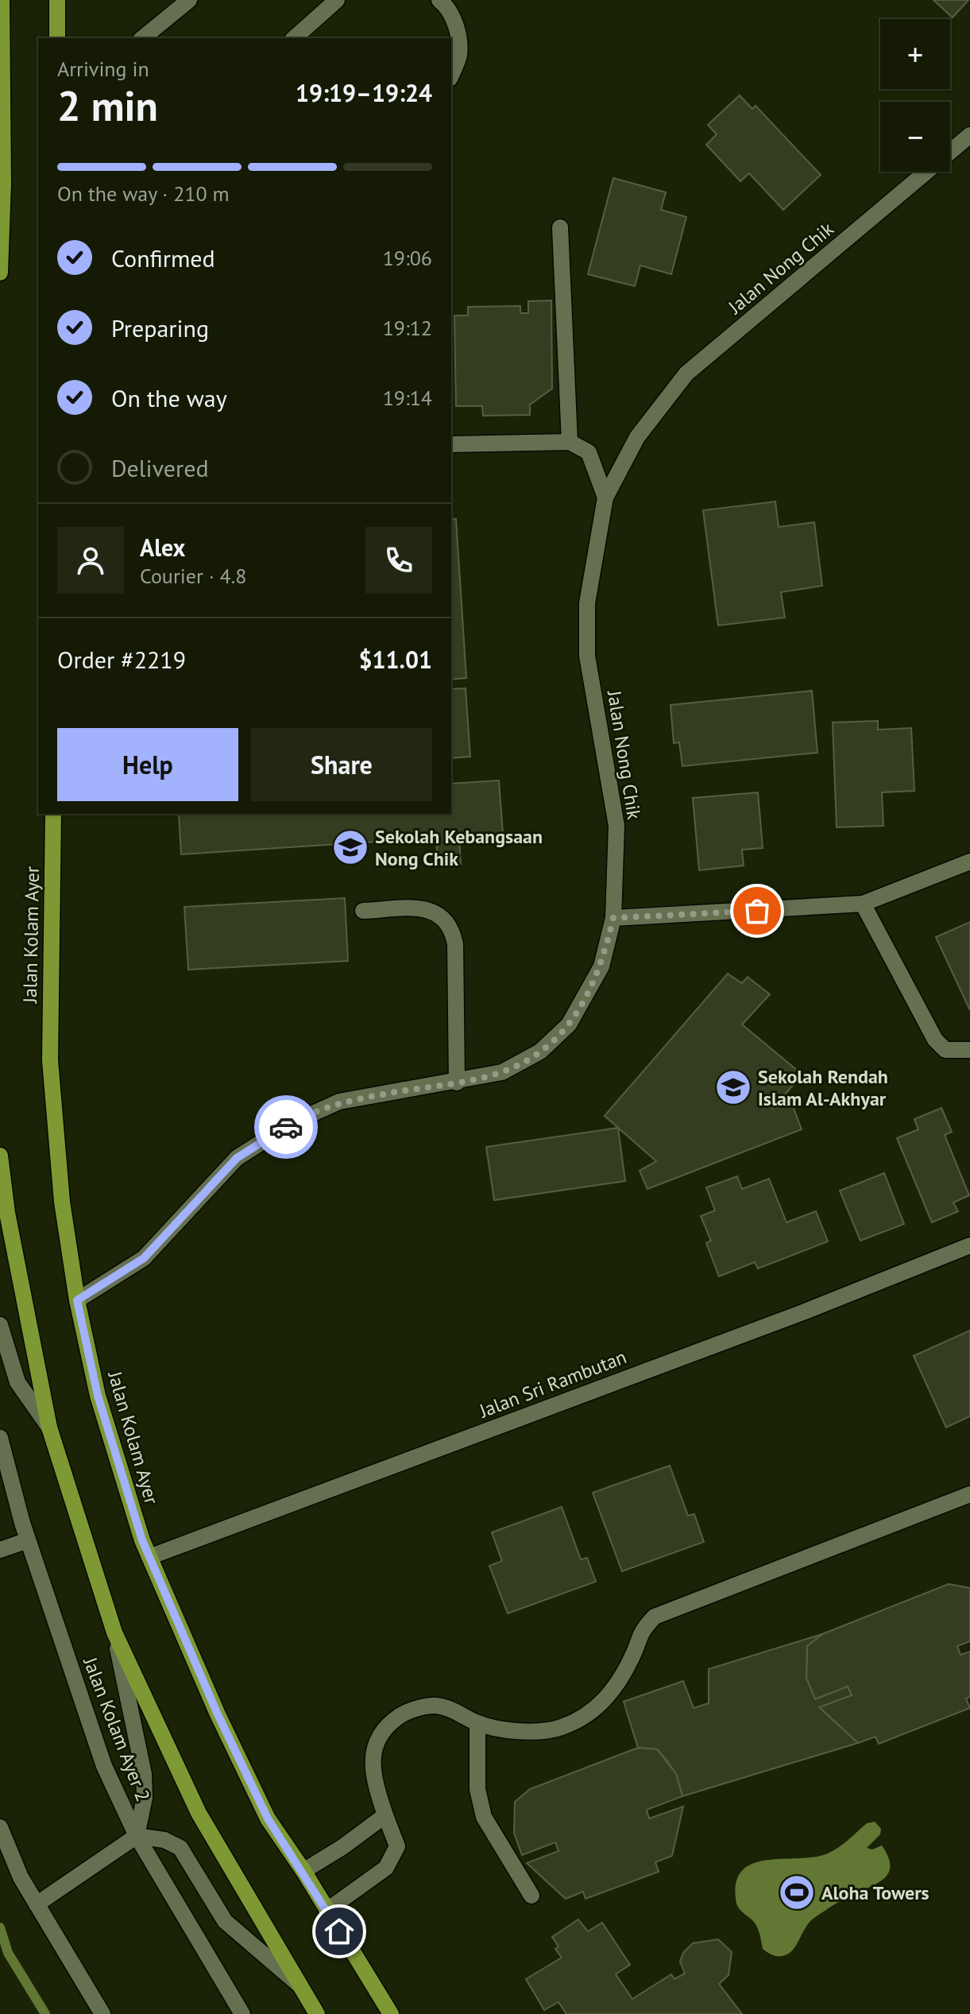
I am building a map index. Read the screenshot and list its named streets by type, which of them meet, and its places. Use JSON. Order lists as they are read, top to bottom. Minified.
{"streets":{"main road":["Jalan Kolam Ayer"],"street":["Jalan Nong Chik","Jalan Sri Rambutan","Jalan Kolam Ayer 2"]},"crossings":[["Jalan Nong Chik","Jalan Kolam Ayer"],["Jalan Kolam Ayer","Jalan Sri Rambutan"]],"places":{"school or university":["Sekolah Kebangsaan Nong Chik","Sekolah Rendah Islam Al-Akhyar"],"sports":["Aloha Towers"]},"page":{"map_buttons":["+","−"],"heading":["2 min","Arriving in","19:19–19:24"],"panel":["Alex","Courier · 4.8","Order #2219","$11.01"],"bar":"On the way · 210 m","list":[["Confirmed","19:06"],["Preparing","19:12"],["On the way","19:14"],"Delivered"],"buttons":["Help","Share"]}}
